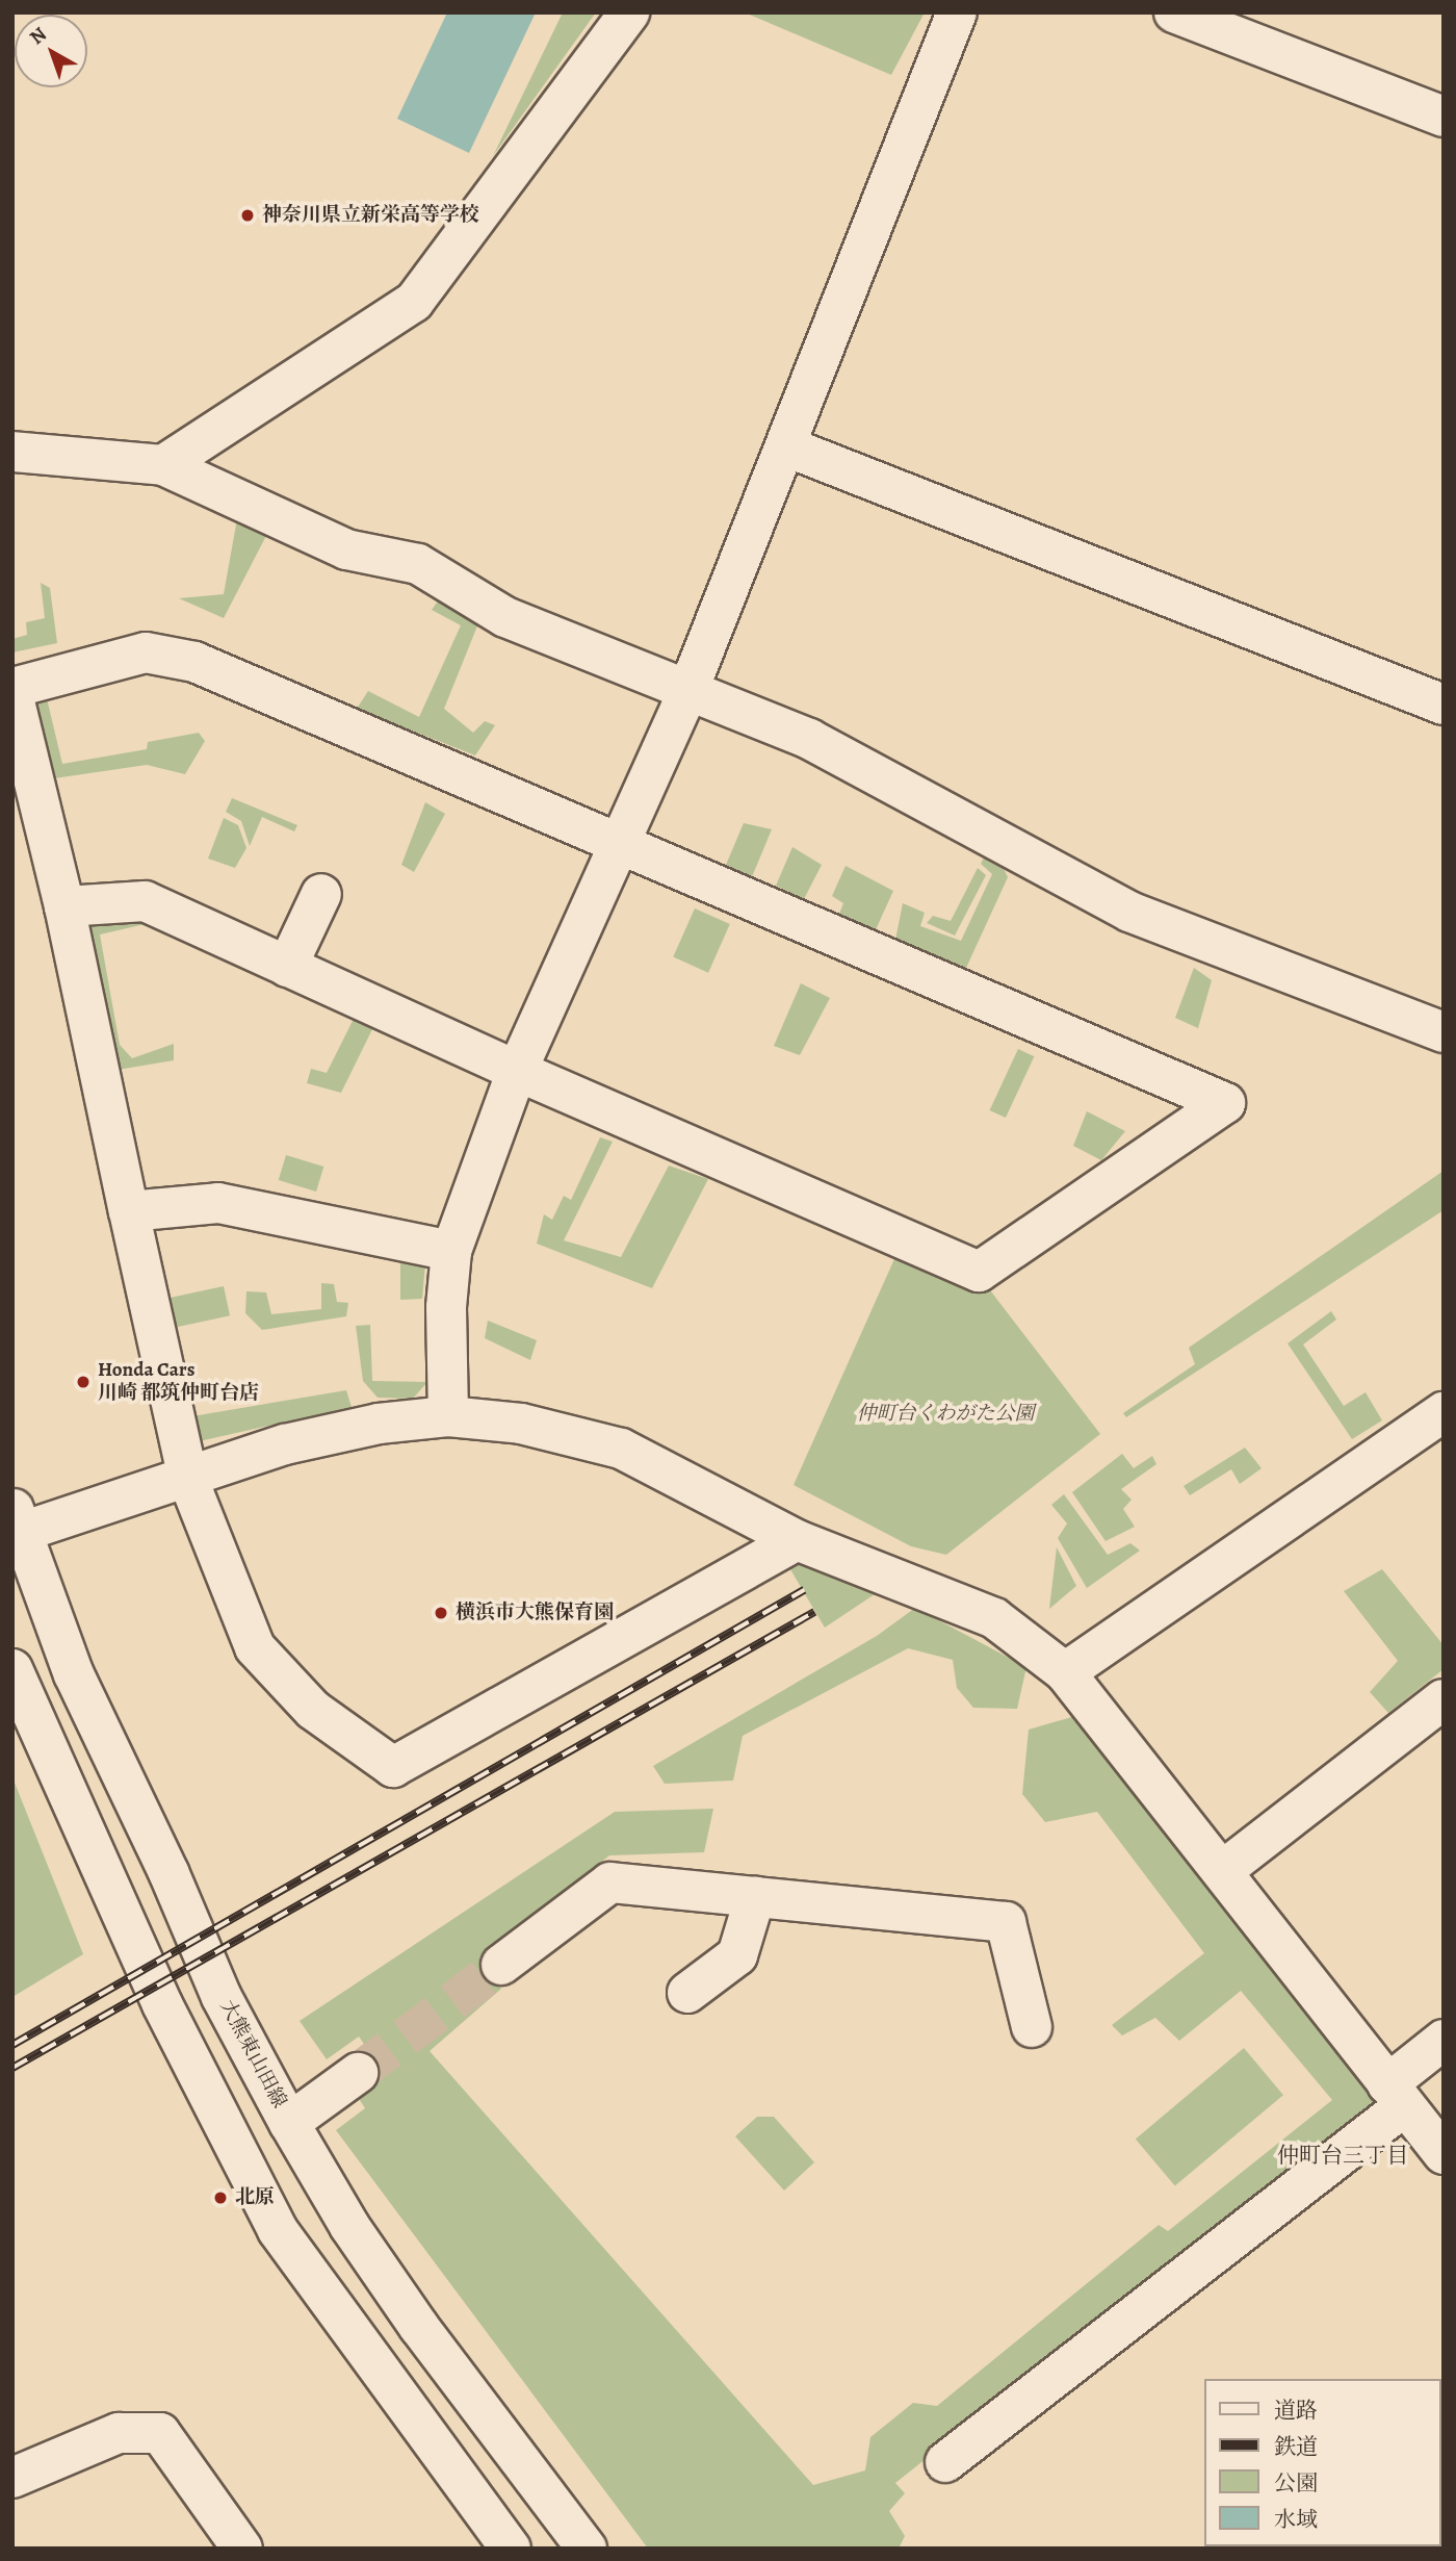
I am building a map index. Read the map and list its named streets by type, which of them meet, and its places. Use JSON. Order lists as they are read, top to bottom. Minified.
{"streets":{"street":["大熊東山田線"]},"districts":["仲町台三丁目"],"parks":["仲町台くわがた公園"],"places":["神奈川県立新栄高等学校","Honda Cars 川崎 都筑仲町台店","横浜市大熊保育園","北原"],"legend":["道路","鉄道","公園","水域"],"north":"top left"}
